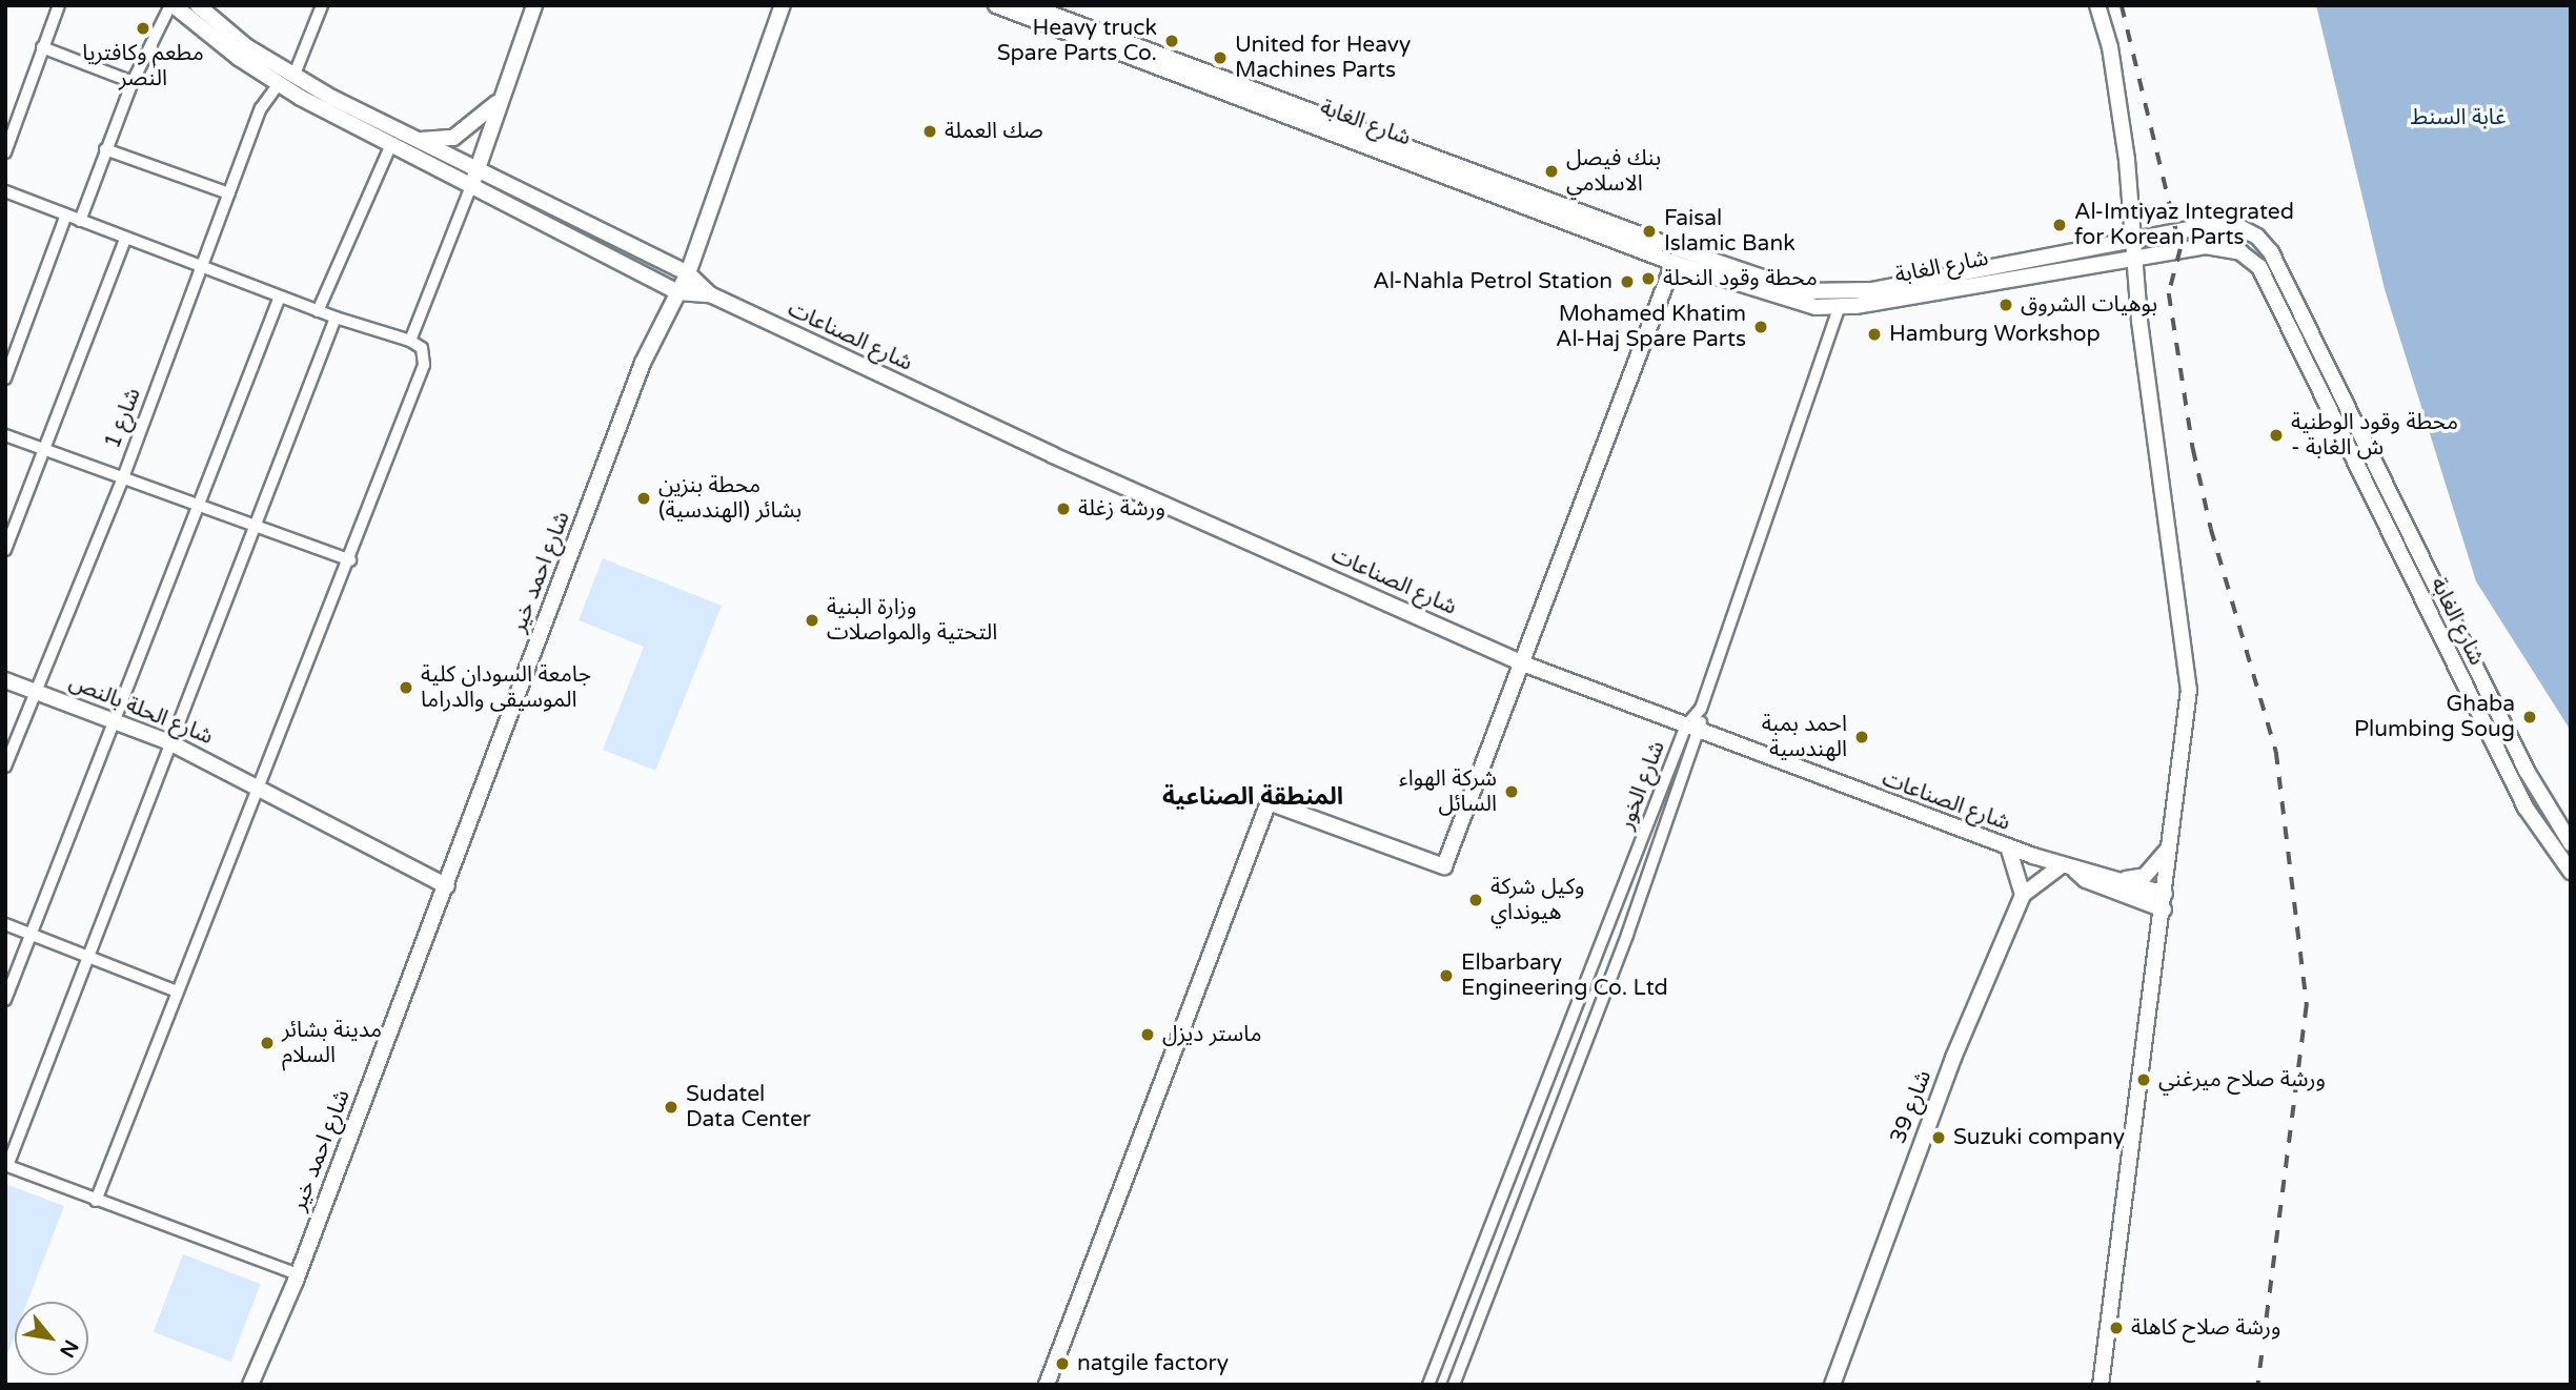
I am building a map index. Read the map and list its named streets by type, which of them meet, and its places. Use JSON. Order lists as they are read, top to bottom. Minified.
{"streets":{"main road":["شارع الغابة","شارع الصناعات","شارع احمد خير","شارع الحلة بالنص","شارع 39"],"street":["شارع 1","شارع الخور"]},"crossings":[["شارع الغابة","شارع الخور"],["شارع الصناعات","شارع الخور"],["شارع الصناعات","شارع 39"],["شارع 1","شارع الحلة بالنص"],["شارع احمد خير","شارع الحلة بالنص"]],"districts":["المنطقة الصناعية"],"parks":["غابة السنط"],"places":["مطعم وكافتريا النصر","Heavy truck Spare Parts Co.","United for Heavy Machines Parts","صك العملة","بنك فيصل الاسلامي","Al-Imtiyaz Integrated for Korean Parts","Faisal Islamic Bank","محطة وقود النحلة","Al-Nahla Petrol Station","بوهيات الشروق","Mohamed Khatim Al-Haj Spare Parts","Hamburg Workshop","محطة وقود الوطنية - ش الغابة","محطة بنزين بشائر (الهندسية)","ورشة زغلة","وزارة البنية التحتية والمواصلات","جامعة السودان كلية الموسيقى والدراما","Ghaba Plumbing Soug","احمد بمبة الهندسية","شركة الهواء السائل","وكيل شركة هيونداي","Elbarbary Engineering Co. Ltd","ماستر ديزل","مدينة بشائر السلام","ورشة صلاح ميرغني","Sudatel Data Center","Suzuki company","ورشة صلاح كاهلة","natgile factory"],"north":"bottom right"}
